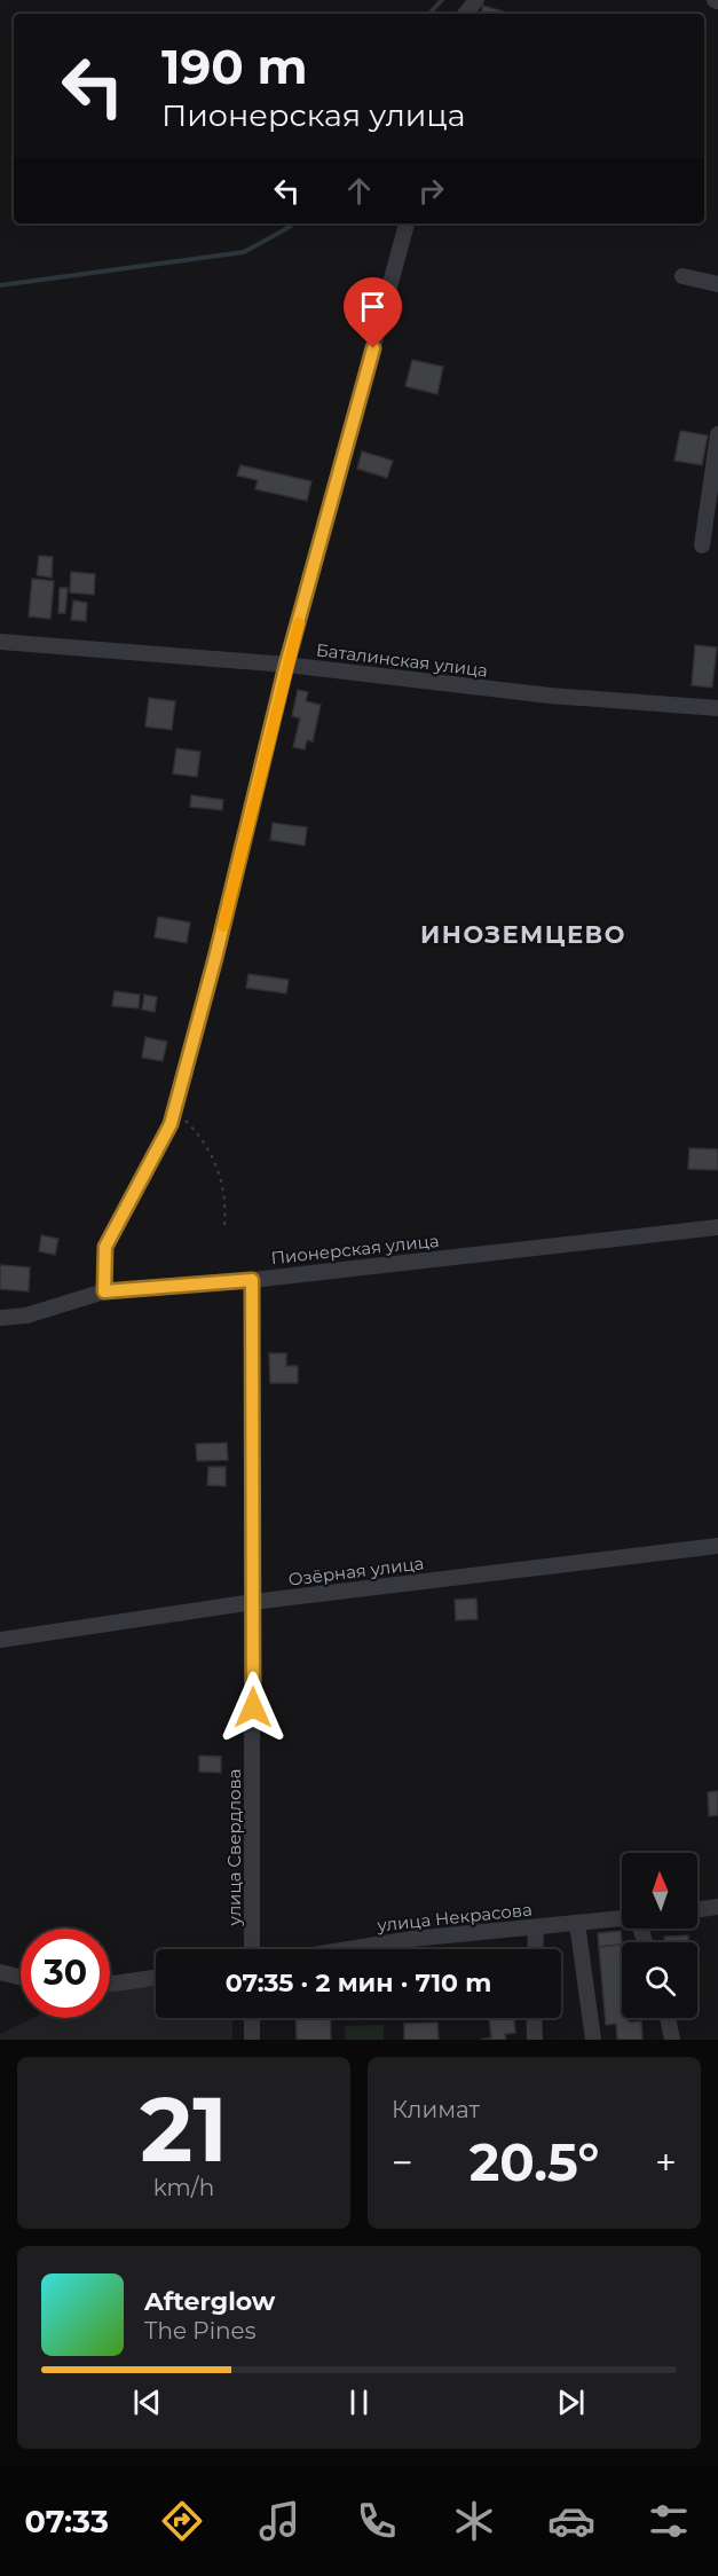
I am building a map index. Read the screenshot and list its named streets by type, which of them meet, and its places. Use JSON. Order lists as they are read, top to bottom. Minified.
{"streets":{"street":["Баталинская улица","Пионерская улица","Озёрная улица","улица Свердлова","улица Некрасова"]},"crossings":[["Пионерская улица","улица Свердлова"],["Озёрная улица","улица Свердлова"]],"districts":["ИНОЗЕМЦЕВО"],"north":"top","page":{"turn":["190 m","Пионерская улица"],"limit":"30","trip":"07:35 · 2 мин · 710 m","tile":[["21","km/h"],"Климат"],"heat":["−","20.5°","+"],"song":["Afterglow","The Pines"],"tabs":"07:33"}}
